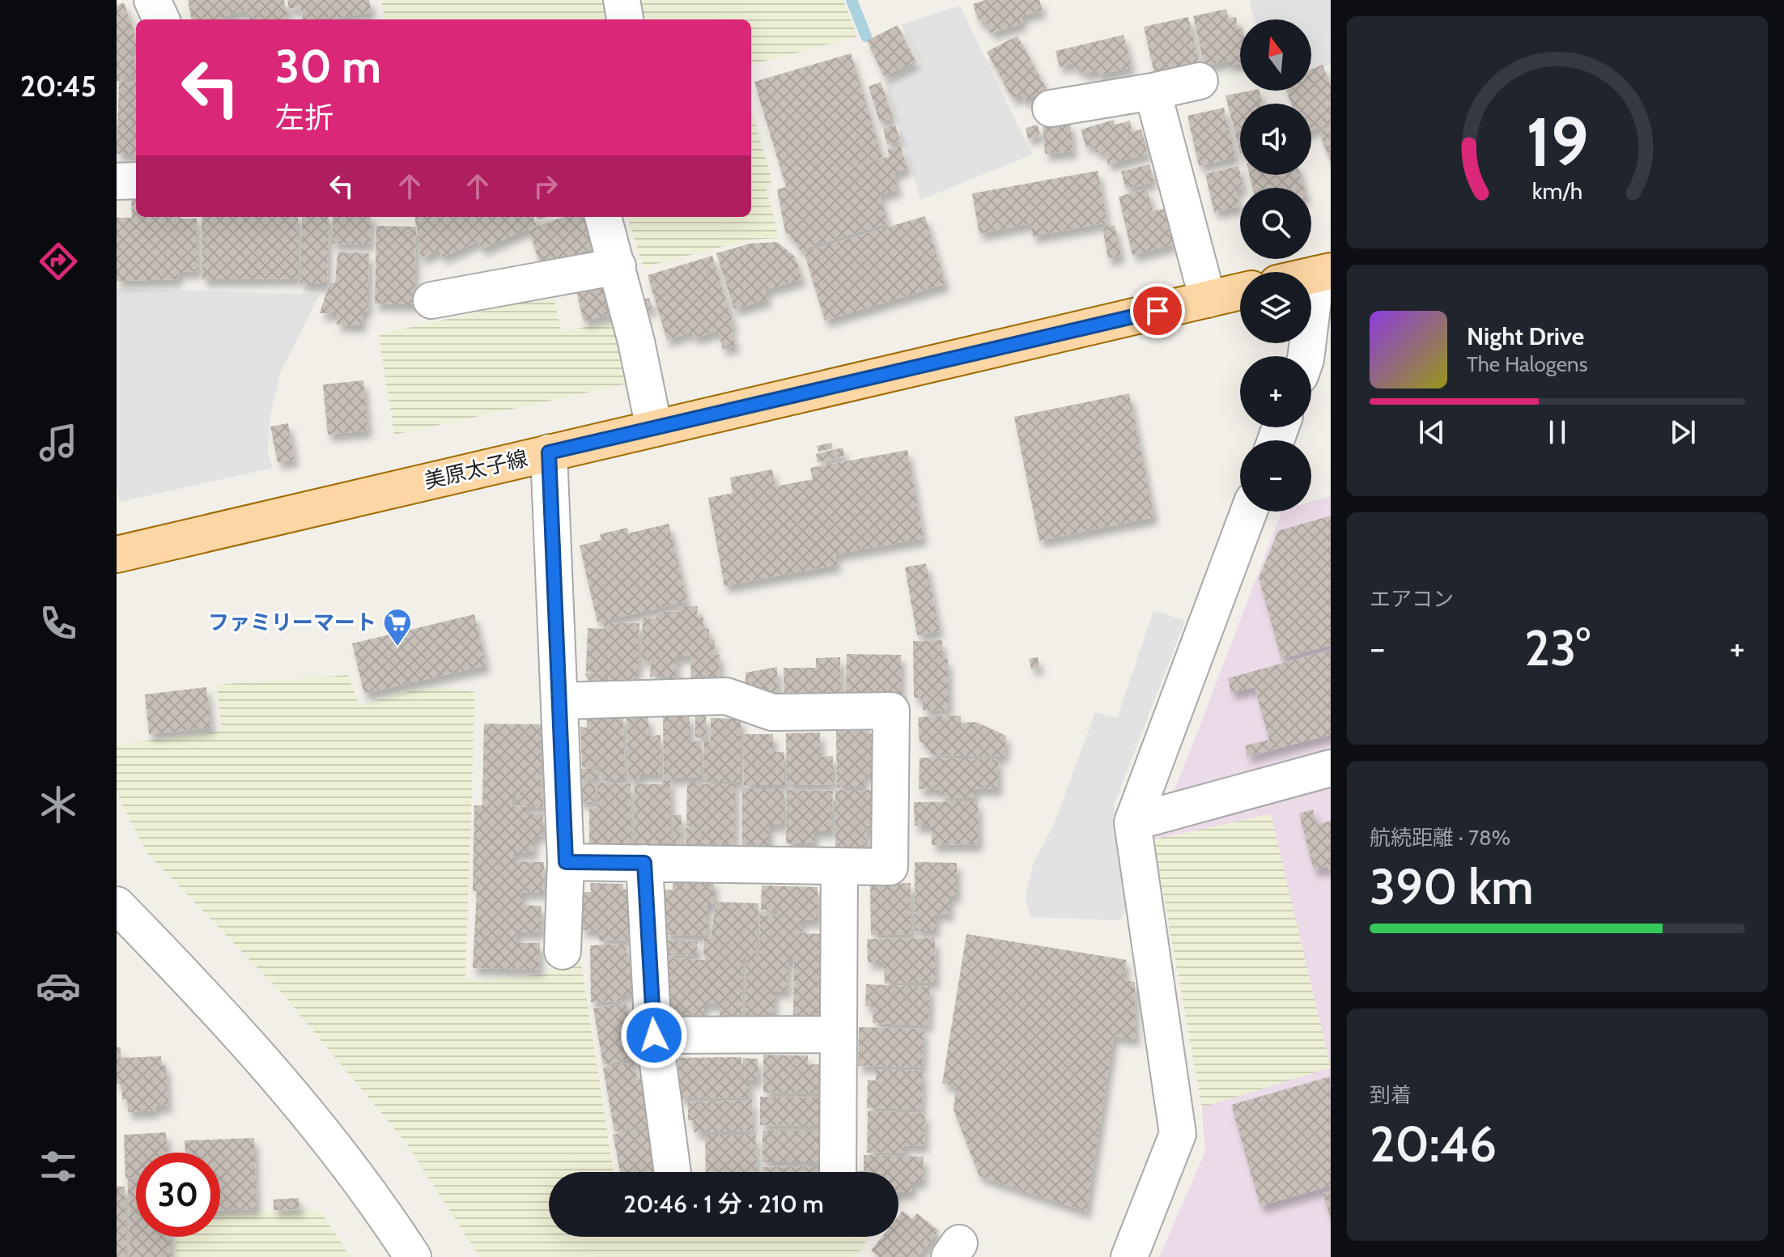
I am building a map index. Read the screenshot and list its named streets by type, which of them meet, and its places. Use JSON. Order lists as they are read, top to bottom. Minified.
{"streets":{"main road":["美原太子線"]},"places":{"supermarket":["ファミリーマート"]},"north":"top","page":{"tabs":"20:45","map_buttons":["+","−"],"turn":["30 m","左折"],"song":["Night Drive","The Halogens"],"tile":["エアコン",["航続距離 · 78%","390 km"],["到着","20:46"]],"heat":["−","23°","+"],"limit":"30","trip":"20:46 · 1 分 · 210 m","gauge":["19","km/h"]}}
